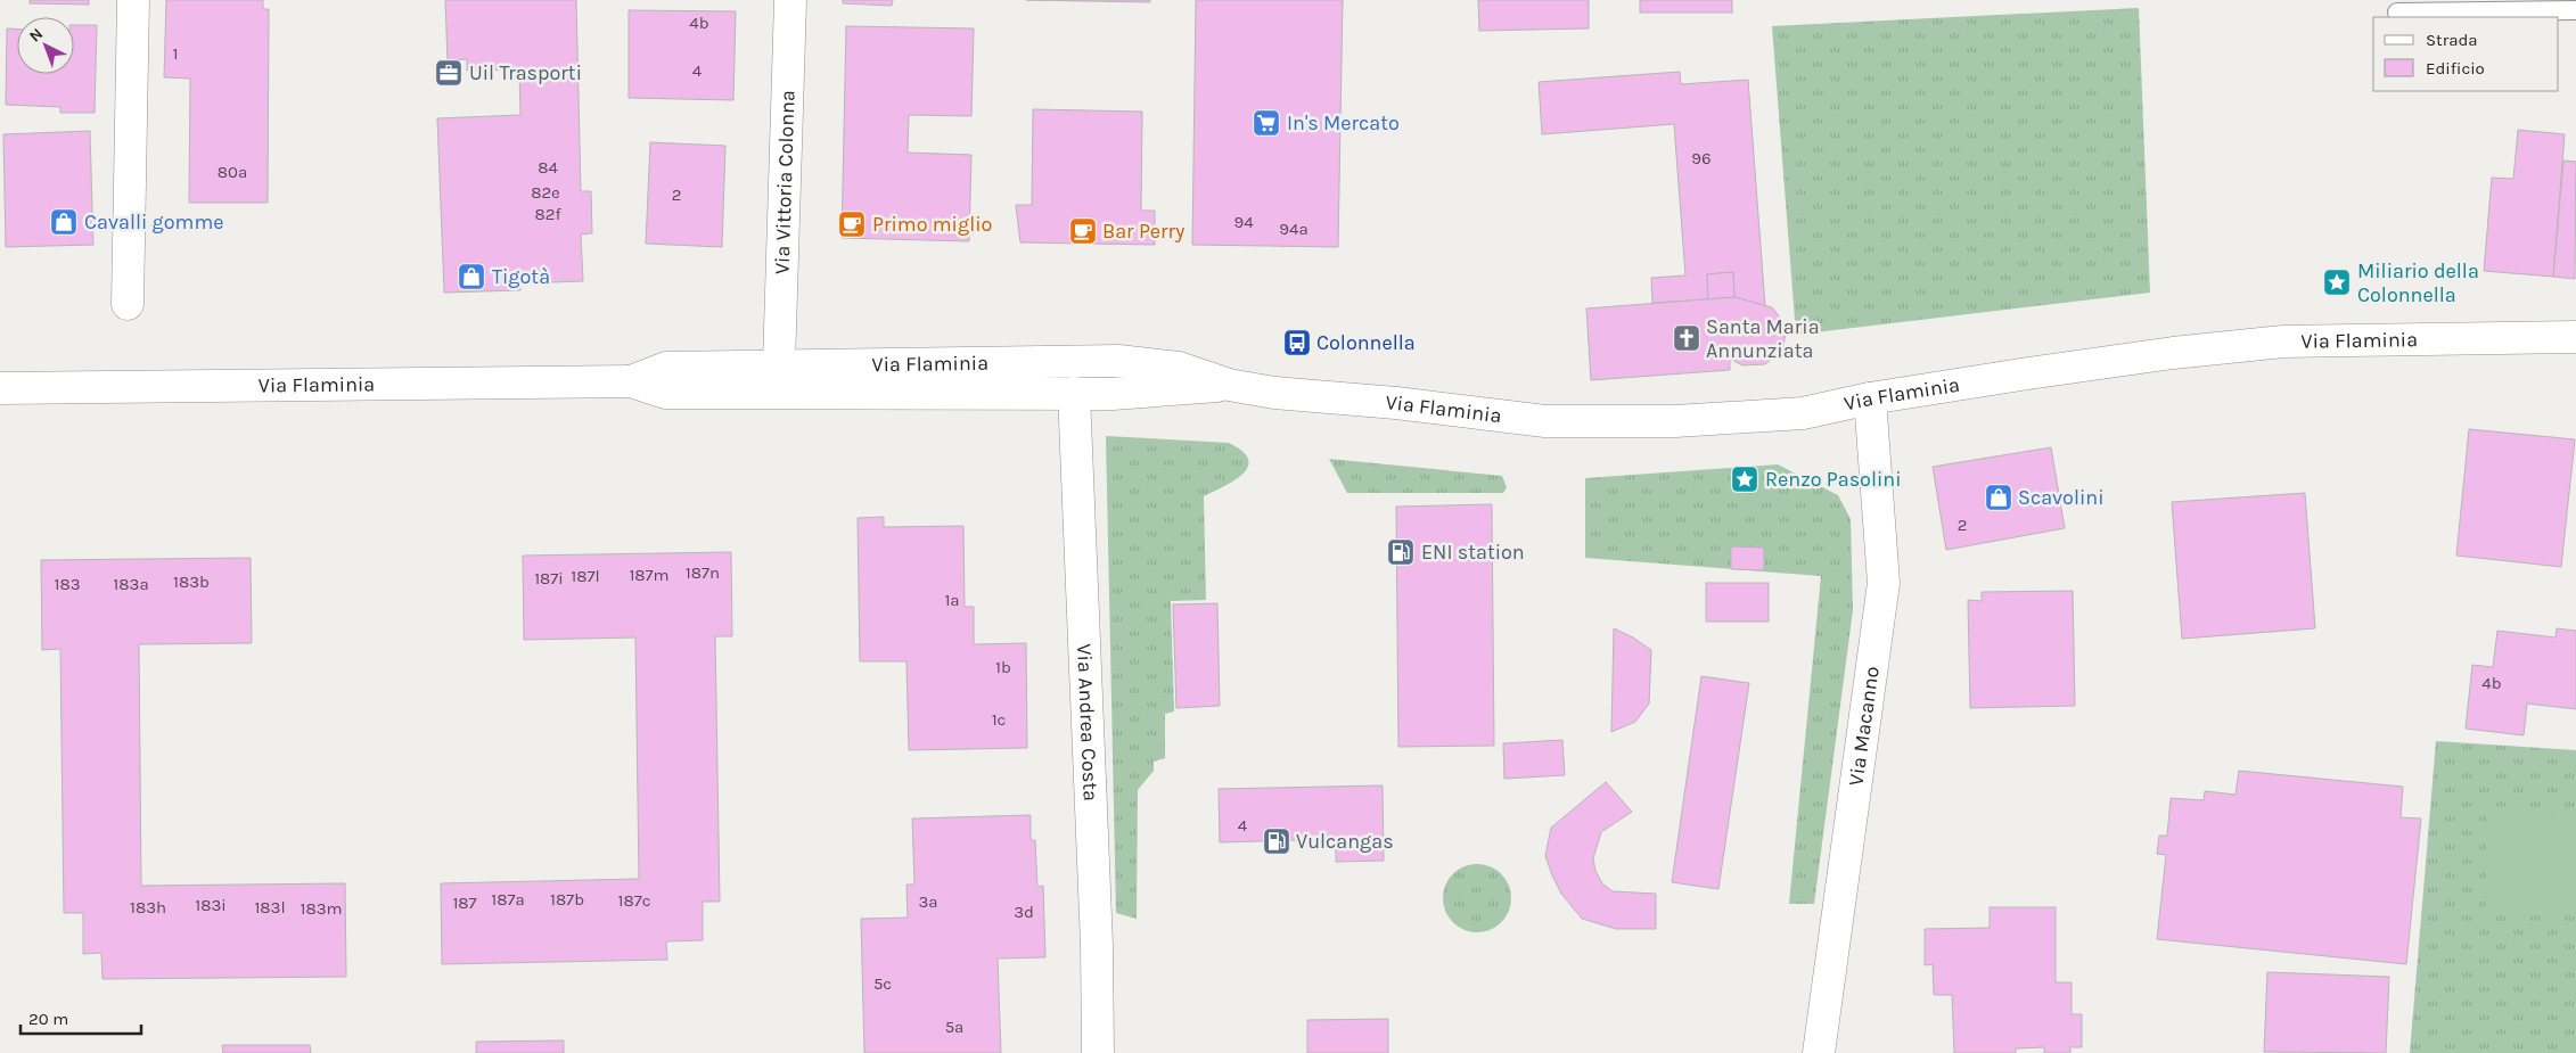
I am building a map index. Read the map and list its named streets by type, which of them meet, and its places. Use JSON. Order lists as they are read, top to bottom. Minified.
{"streets":{"street":["Via Vittoria Colonna","Via Flaminia","Via Andrea Costa","Via Macanno"]},"crossings":[["Via Vittoria Colonna","Via Flaminia"],["Via Flaminia","Via Andrea Costa"],["Via Flaminia","Via Macanno"]],"places":{"office":["Uil Trasporti"],"supermarket":["In's Mercato"],"shop":["Cavalli gomme","Tigotà","Scavolini"],"cafe":["Primo miglio","Bar Perry"],"place":["Miliario della Colonnella","Renzo Pasolini"],"church":["Santa Maria Annunziata"],"bus stop":["Colonnella"],"fuel station":["ENI station","Vulcangas"]},"house_numbers":["4b","1","4","96","84","80a","82e","2","82f","94","94a","2","187n","187m","187l","187i","183b","183","183a","1a","1b","4b","1c","4","187a","187b","187c","3a","187","183i","183h","183l","183m","3d","5c","5a"],"legend":["Strada","Edificio"],"scale_bar":"20 m","north":"top left"}
